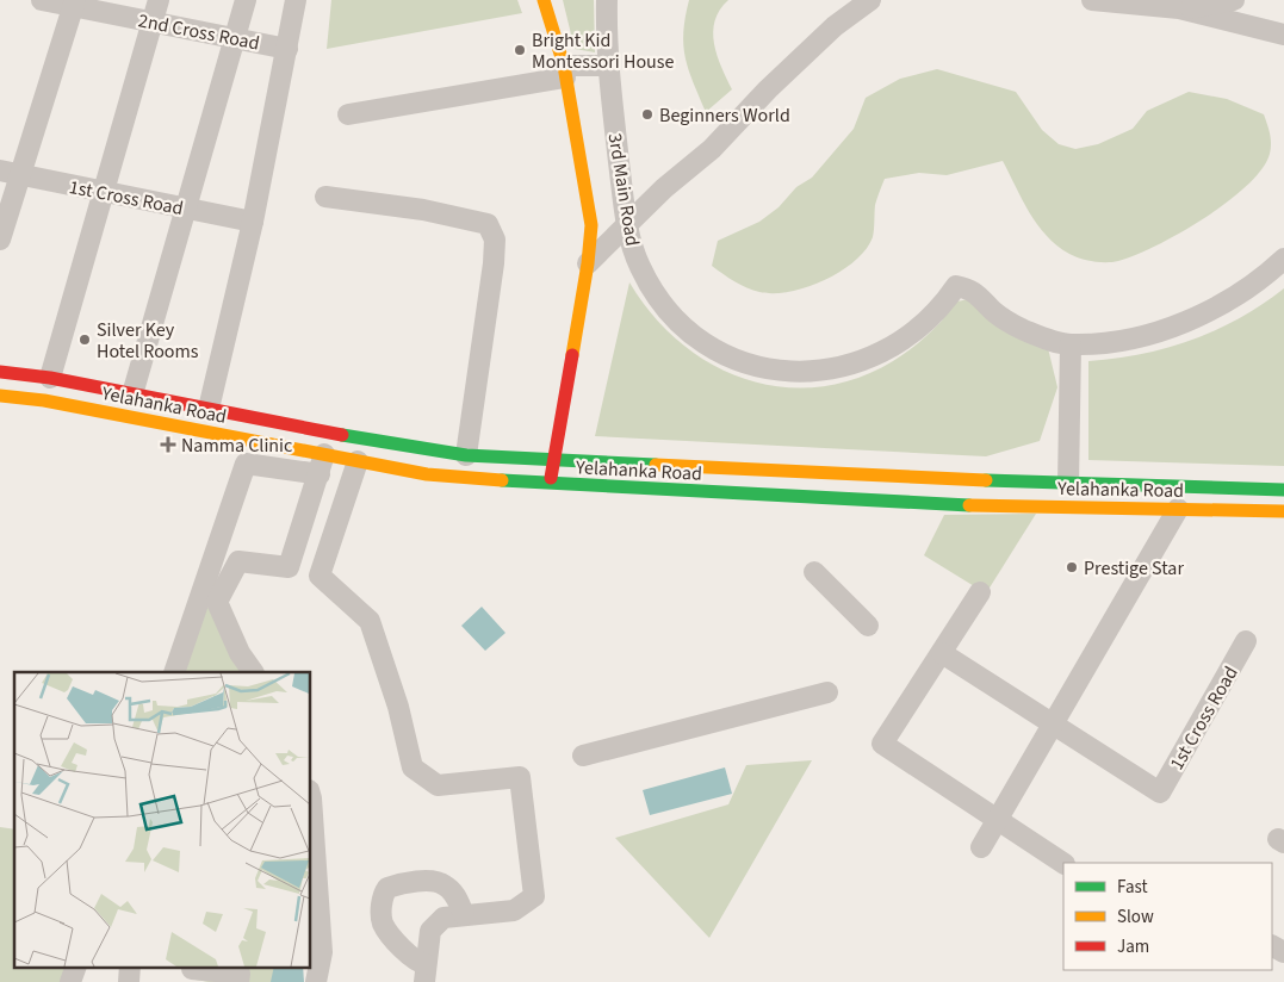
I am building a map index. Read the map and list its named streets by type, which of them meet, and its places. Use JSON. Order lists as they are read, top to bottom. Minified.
{"streets":{"main road":["Yelahanka Road"],"street":["2nd Cross Road","3rd Main Road","1st Cross Road"]},"places":{"other":["Bright Kid Montessori House","Beginners World","Silver Key Hotel Rooms","Prestige Star"],"health":["Namma Clinic"]},"legend":["Fast","Slow","Jam"]}
